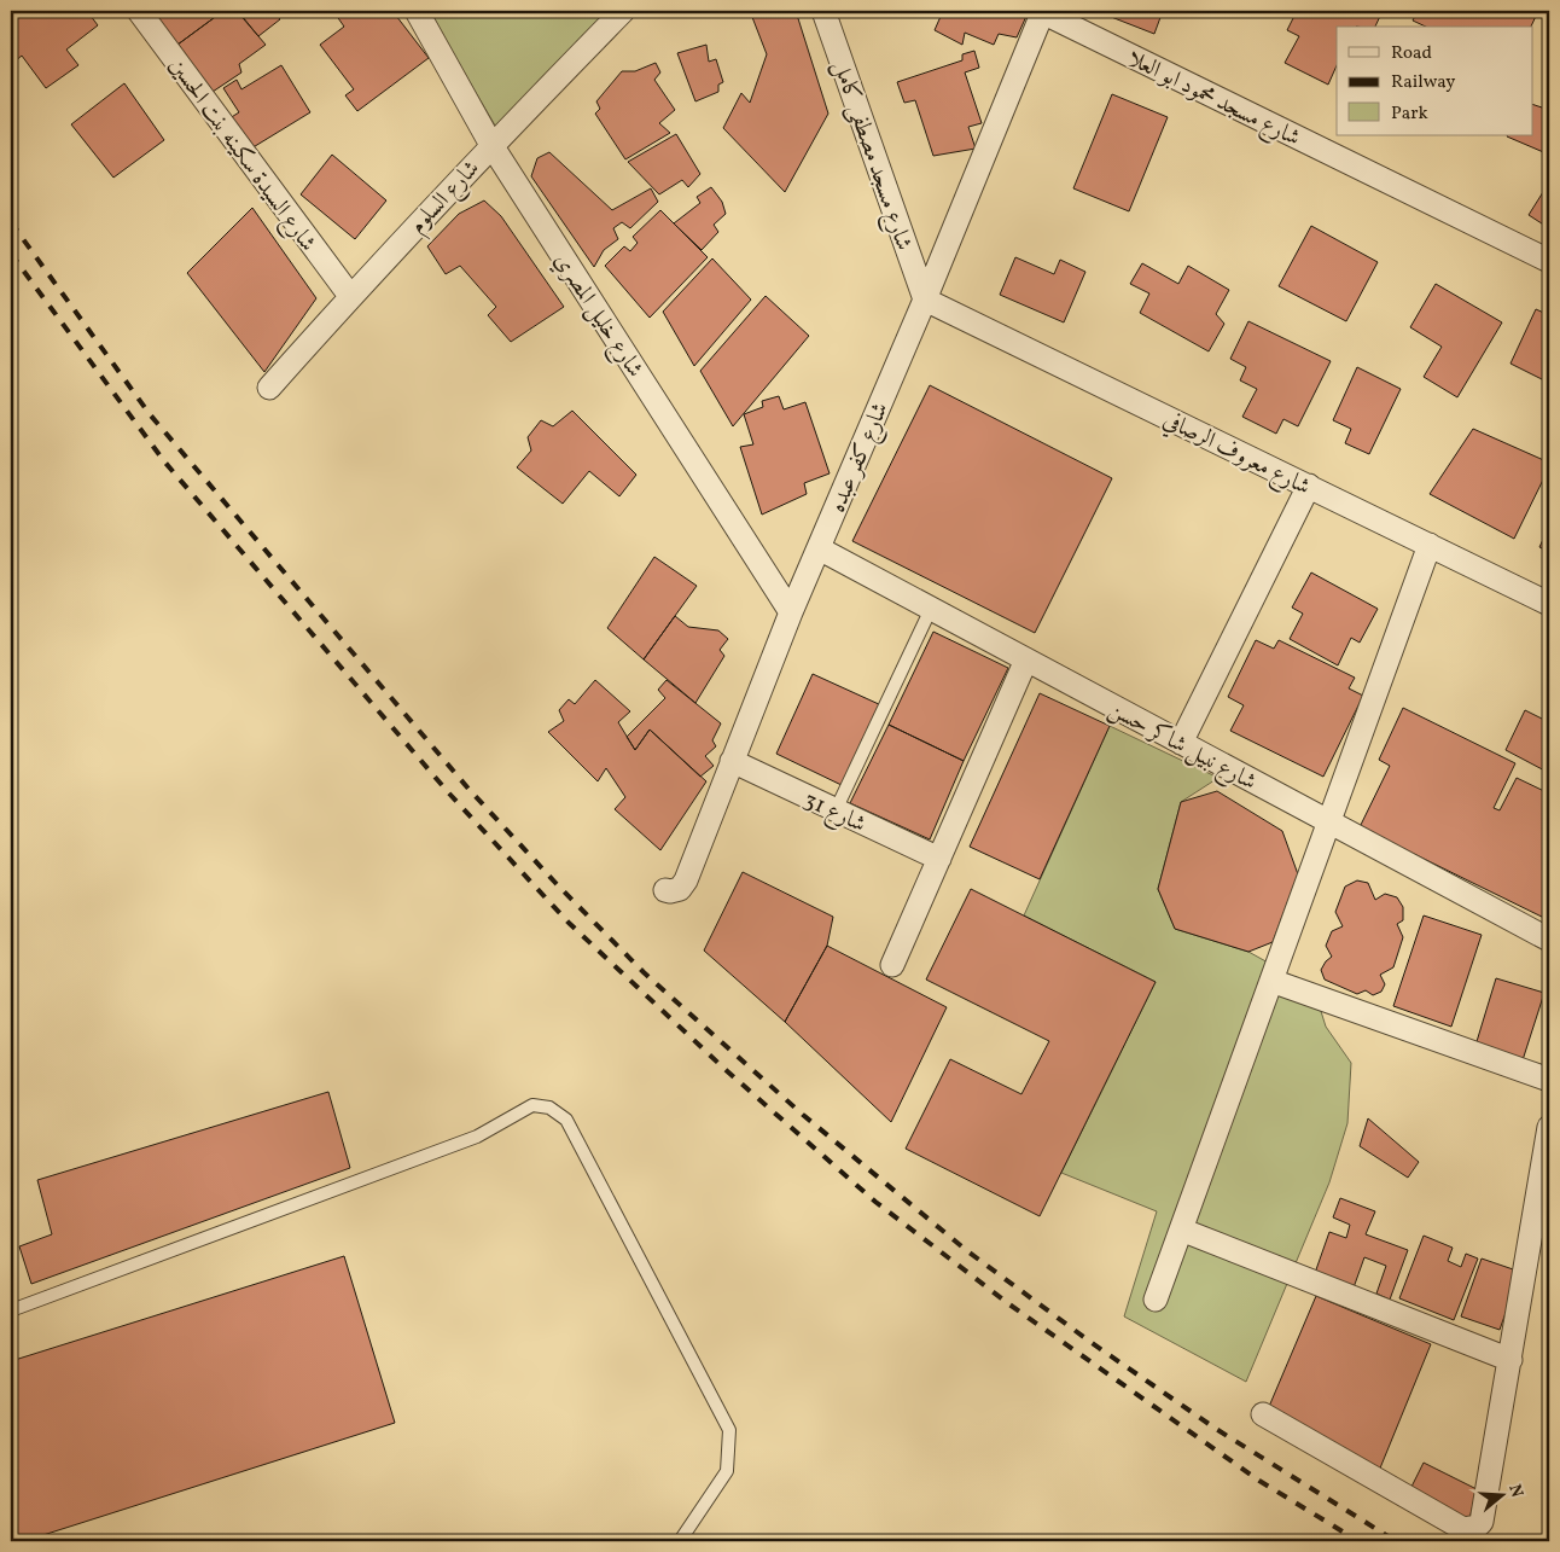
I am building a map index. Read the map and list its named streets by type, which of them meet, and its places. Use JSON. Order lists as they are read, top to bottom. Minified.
{"streets":{"street":["شارع مسجد محمود ابو العلا","شارع السيدة سكينه بنت الحسين","شارع مسجد مصطفى كامل","شارع السلوم","شارع خليل المصري","شارع معروف الرصافي","شارع كفر عبده","شارع نبيل شاكر حسن","شارع 31"]},"crossings":[["شارع مسجد محمود ابو العلا","شارع كفر عبده"],["شارع السيدة سكينه بنت الحسين","شارع السلوم"],["شارع مسجد مصطفى كامل","شارع معروف الرصافي"],["شارع مسجد مصطفى كامل","شارع كفر عبده"],["شارع السلوم","شارع خليل المصري"],["شارع خليل المصري","شارع كفر عبده"],["شارع معروف الرصافي","شارع كفر عبده"],["شارع كفر عبده","شارع نبيل شاكر حسن"],["شارع كفر عبده","شارع 31"]],"legend":["Road","Railway","Park"],"north":"right"}
